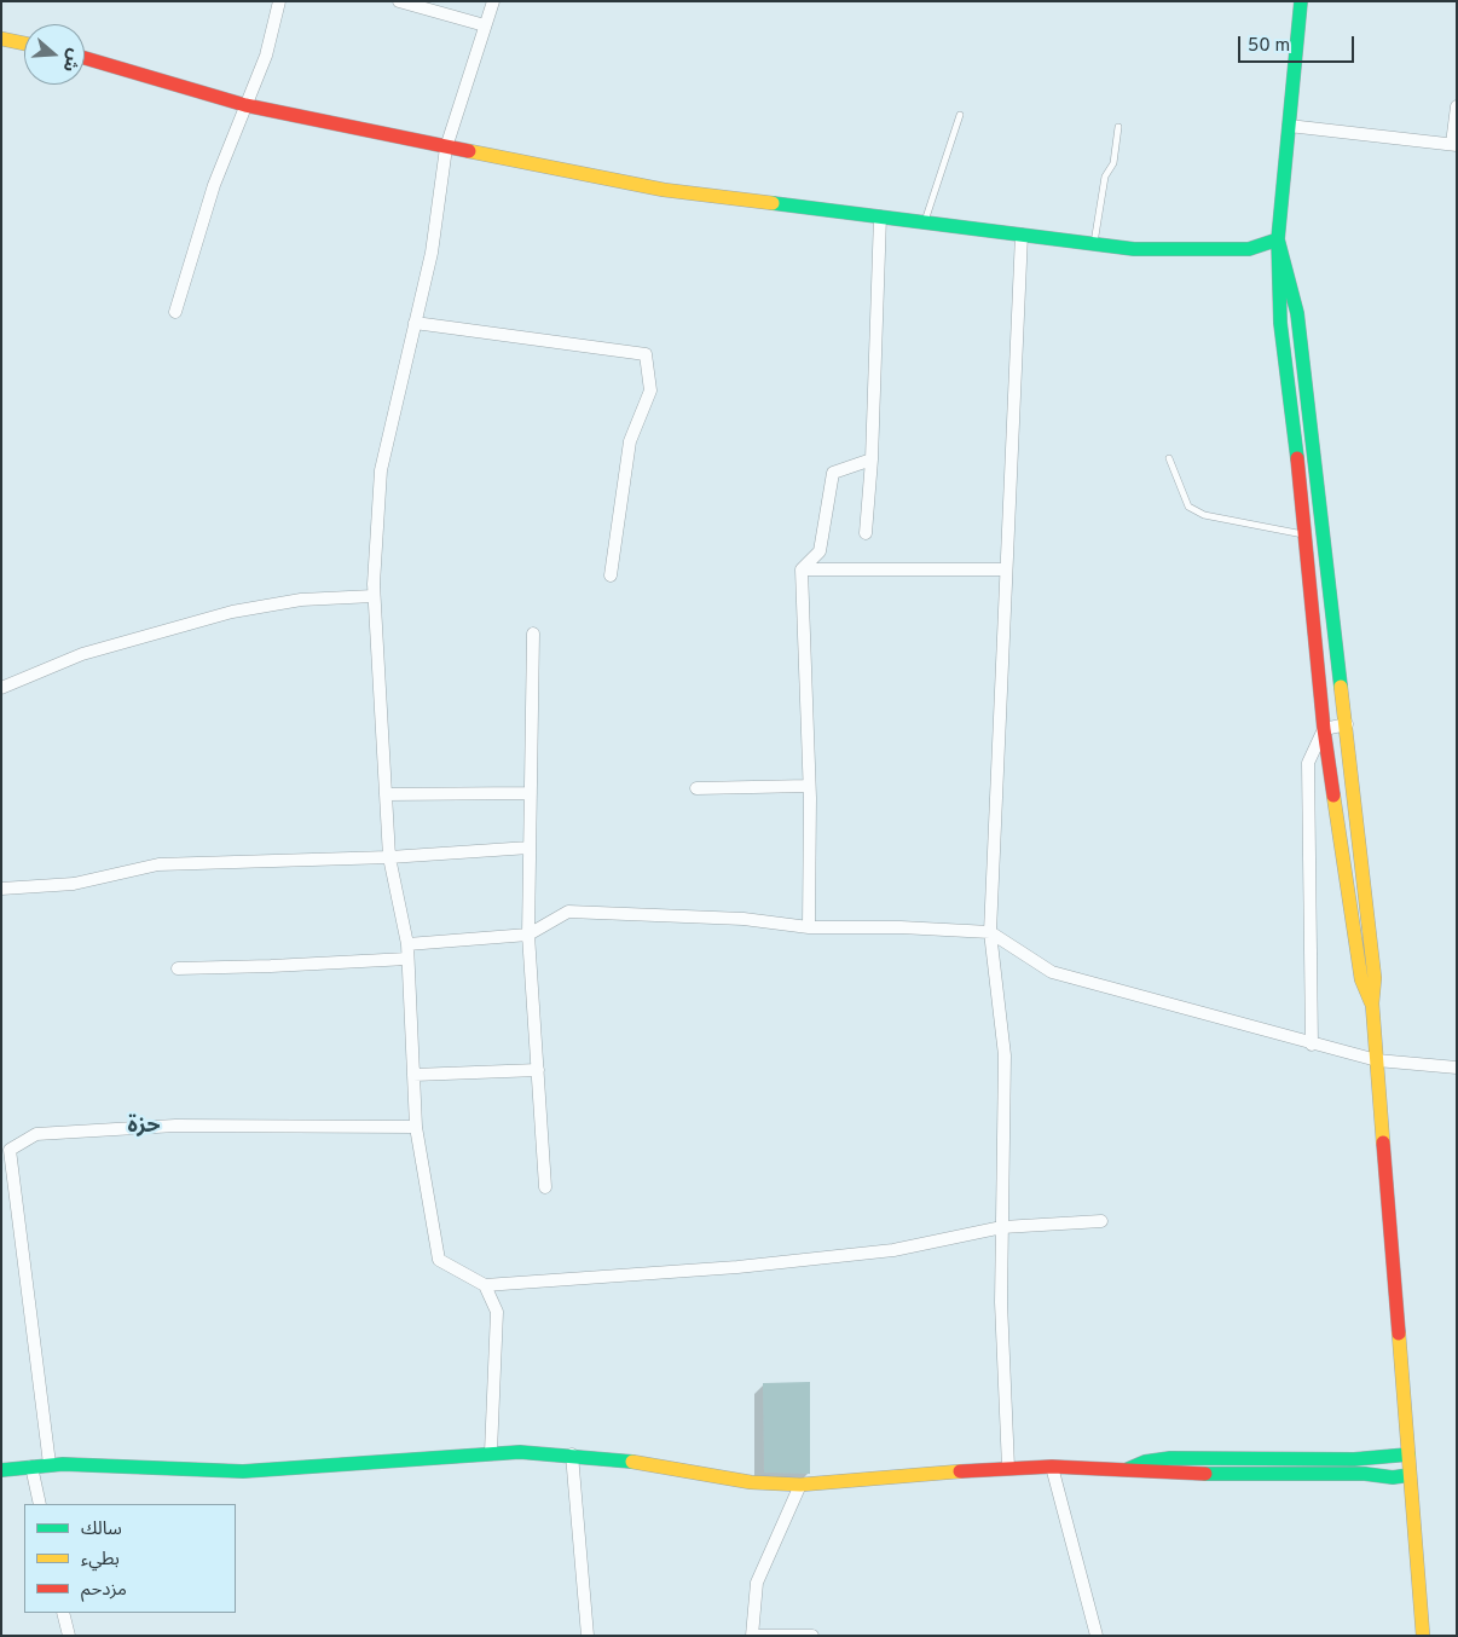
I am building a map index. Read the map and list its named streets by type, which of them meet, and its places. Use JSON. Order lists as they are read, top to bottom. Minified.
{"districts":["حزة"],"legend":["سالك","بطيء","مزدحم"],"scale_bar":"50 m","north":"right"}
